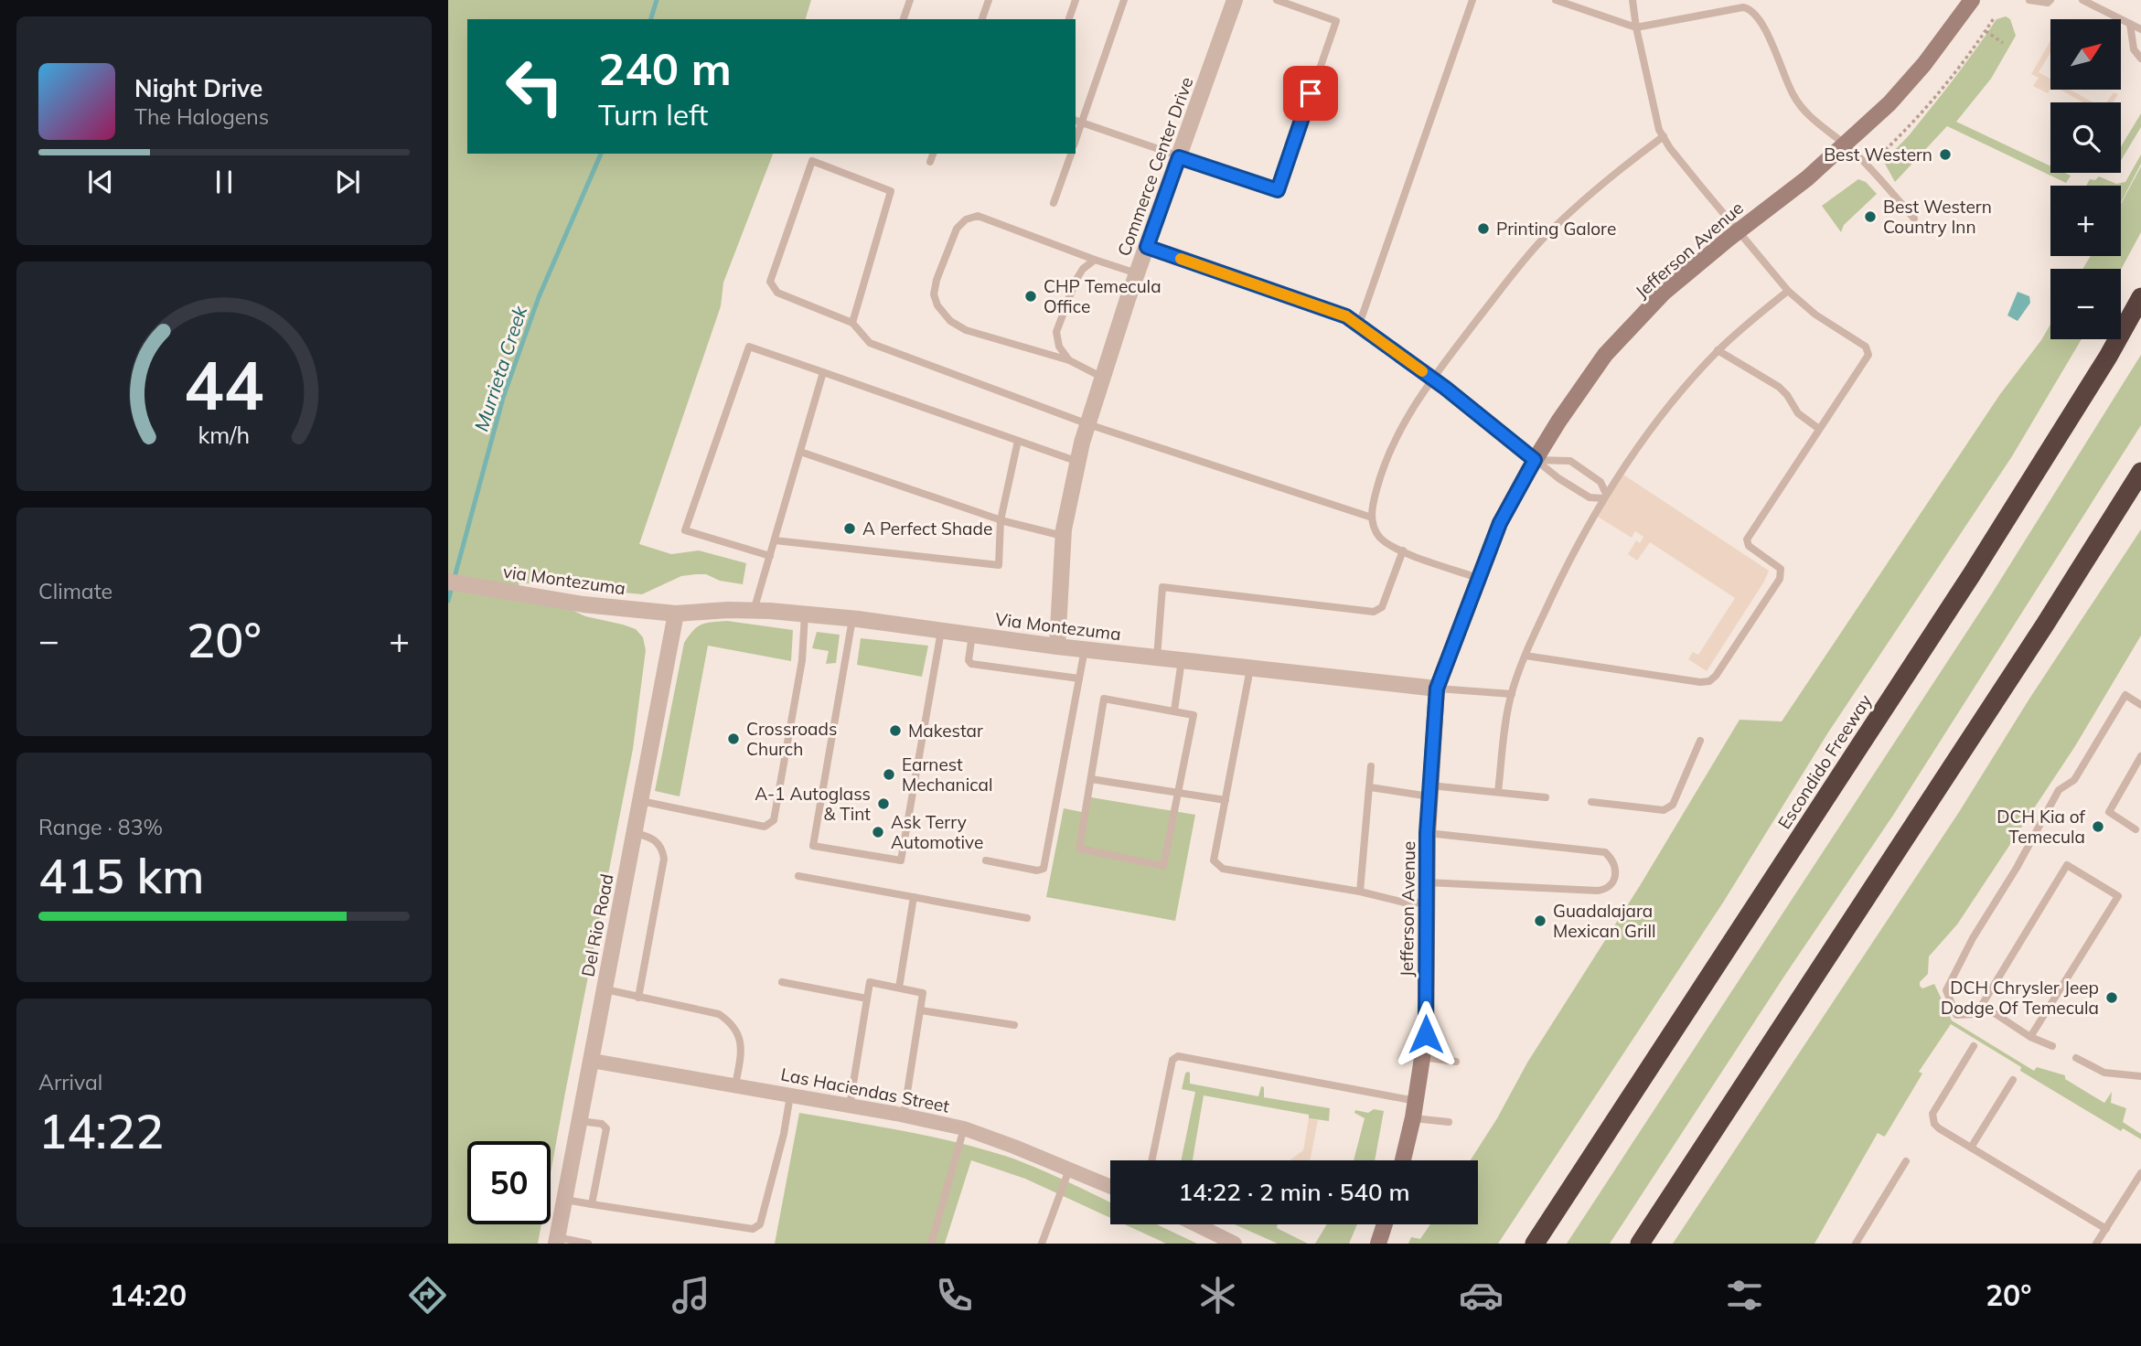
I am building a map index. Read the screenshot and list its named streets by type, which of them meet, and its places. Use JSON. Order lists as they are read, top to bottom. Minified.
{"streets":{"highway":["Escondido Freeway"],"main road":["Jefferson Avenue"],"street":["Commerce Center Drive","via Montezuma","Via Montezuma","Del Rio Road","Las Haciendas Street"]},"crossings":[["Commerce Center Drive","Via Montezuma"],["Jefferson Avenue","Via Montezuma"],["via Montezuma","Via Montezuma"],["via Montezuma","Del Rio Road"],["Via Montezuma","Del Rio Road"],["Del Rio Road","Las Haciendas Street"]],"water":["Murrieta Creek"],"places":["Best Western","Best Western Country Inn","Printing Galore","CHP Temecula Office","A Perfect Shade","Makestar","Crossroads Church","Earnest Mechanical","A-1 Autoglass & Tint","DCH Kia of Temecula","Ask Terry Automotive","Guadalajara Mexican Grill","DCH Chrysler Jeep Dodge Of Temecula"],"north":"top right","page":{"map_buttons":["+","−"],"turn":["240 m","Turn left"],"song":["Night Drive","The Halogens"],"tile":["Climate",["Range · 83%","415 km"],["Arrival","14:22"]],"heat":["−","20°","+"],"limit":"50","trip":"14:22 · 2 min · 540 m","tabs":["14:20","20°"],"gauge":["44","km/h"]}}
